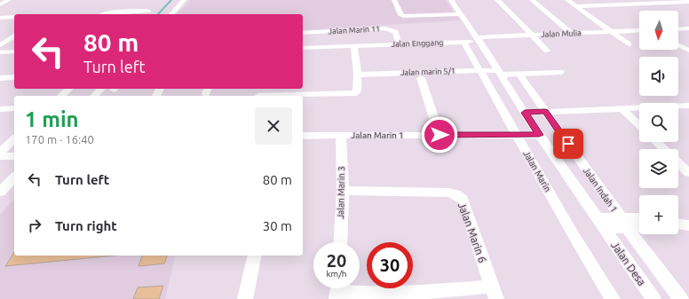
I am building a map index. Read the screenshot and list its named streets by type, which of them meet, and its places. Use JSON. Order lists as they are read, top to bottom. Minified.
{"streets":{"street":["Jalan Marin 11","Jalan Mulia","Jalan Enggang","Jalan marin 5/1","Jalan Marin 1","Jalan Marin","Jalan Indah 1","Jalan Marin 3","Jalan Marin 6","Jalan Desa"]},"crossings":[["Jalan Marin 11","Jalan Enggang"],["Jalan Mulia","Jalan Enggang"],["Jalan Mulia","Jalan Desa"],["Jalan Enggang","Jalan Marin"],["Jalan Enggang","Jalan Desa"],["Jalan marin 5/1","Jalan Marin"],["Jalan marin 5/1","Jalan Indah 1"],["Jalan marin 5/1","Jalan Desa"],["Jalan Marin 1","Jalan Marin"],["Jalan Marin 1","Jalan Marin 3"],["Jalan Marin 1","Jalan Desa"],["Jalan Marin 3","Jalan Marin 6"]],"north":"bottom","page":{"map_buttons":"+","turn":["80 m","Turn left"],"heading":["1 min","170 m · 16:40"],"list":[{"name":"Turn left","value":"80 m"},{"name":"Turn right","value":"30 m"}],"speed":"20 km/h","limit":"30"}}
